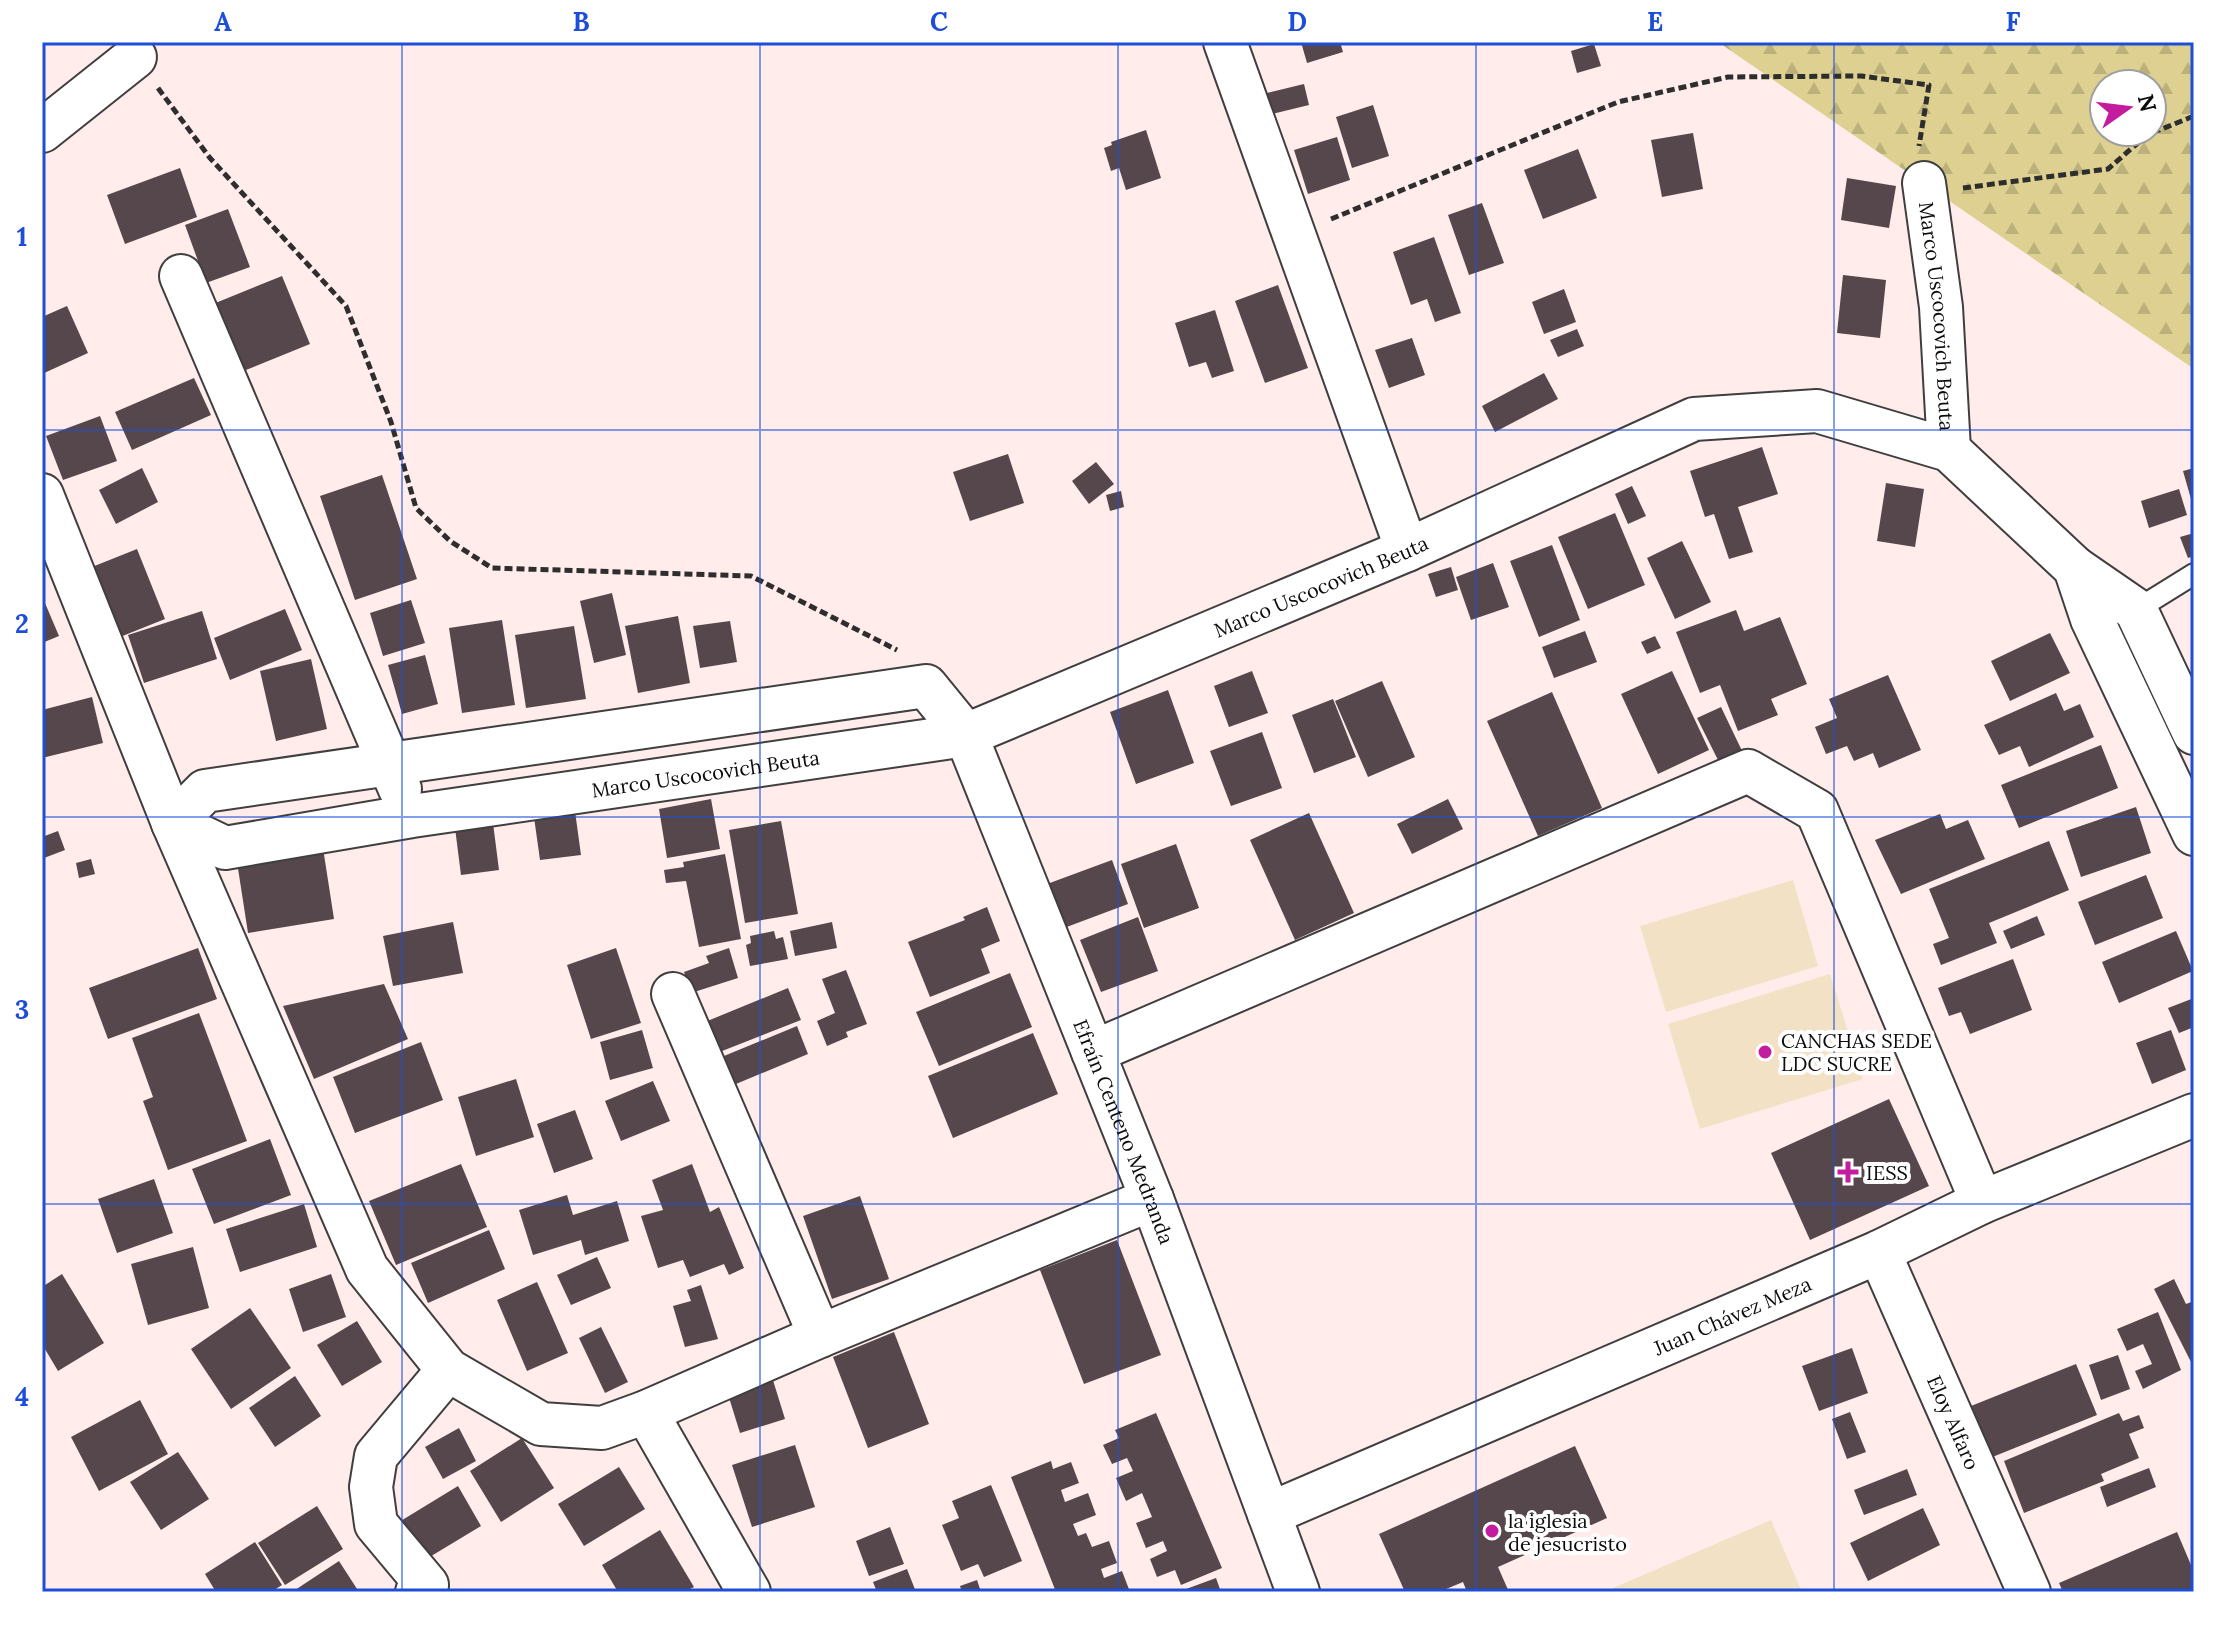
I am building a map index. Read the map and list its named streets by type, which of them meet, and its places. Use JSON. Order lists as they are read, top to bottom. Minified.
{"streets":{"street":["Marco Uscocovich Beuta","Efraín Centeno Medranda","Juan Chávez Meza","Eloy Alfaro"]},"crossings":[["Marco Uscocovich Beuta","Efraín Centeno Medranda"],["Efraín Centeno Medranda","Juan Chávez Meza"],["Juan Chávez Meza","Eloy Alfaro"]],"places":{"other":["CANCHAS SEDE LDC SUCRE","la iglesia de jesucristo"],"health":["IESS"]},"north":"right","grid":{"columns":["A","B","C","D","E","F"],"rows":["1","2","3","4"]}}
